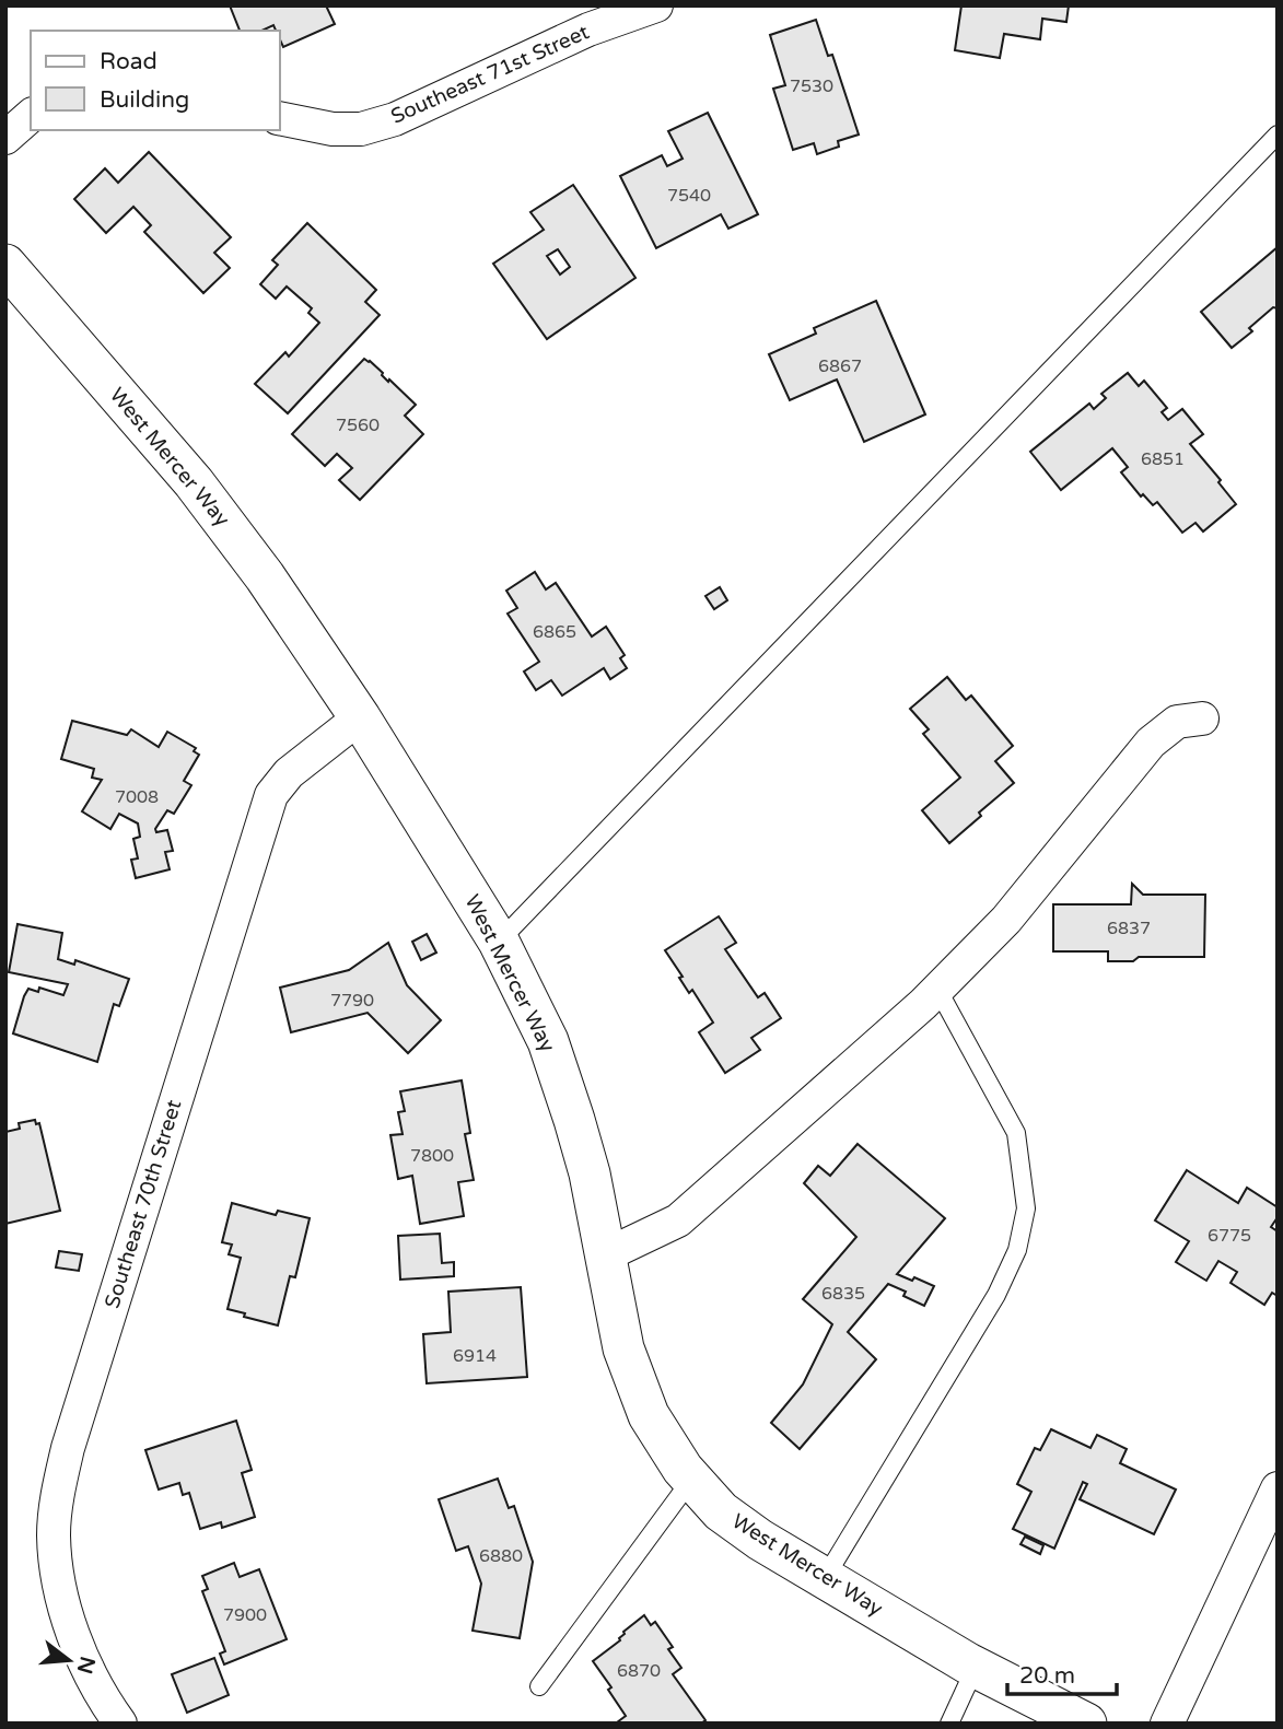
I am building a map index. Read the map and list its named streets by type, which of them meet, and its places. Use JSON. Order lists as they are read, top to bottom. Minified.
{"streets":{"street":["Southeast 71st Street","West Mercer Way","Southeast 70th Street"]},"crossings":[["West Mercer Way","Southeast 70th Street"]],"house_numbers":["7530","7540","6867","7560","6851","6865","7008","6837","7790","7800","6775","6835","6914","6880","7900","6870"],"legend":["Road","Building"],"scale_bar":"20 m","north":"right"}
